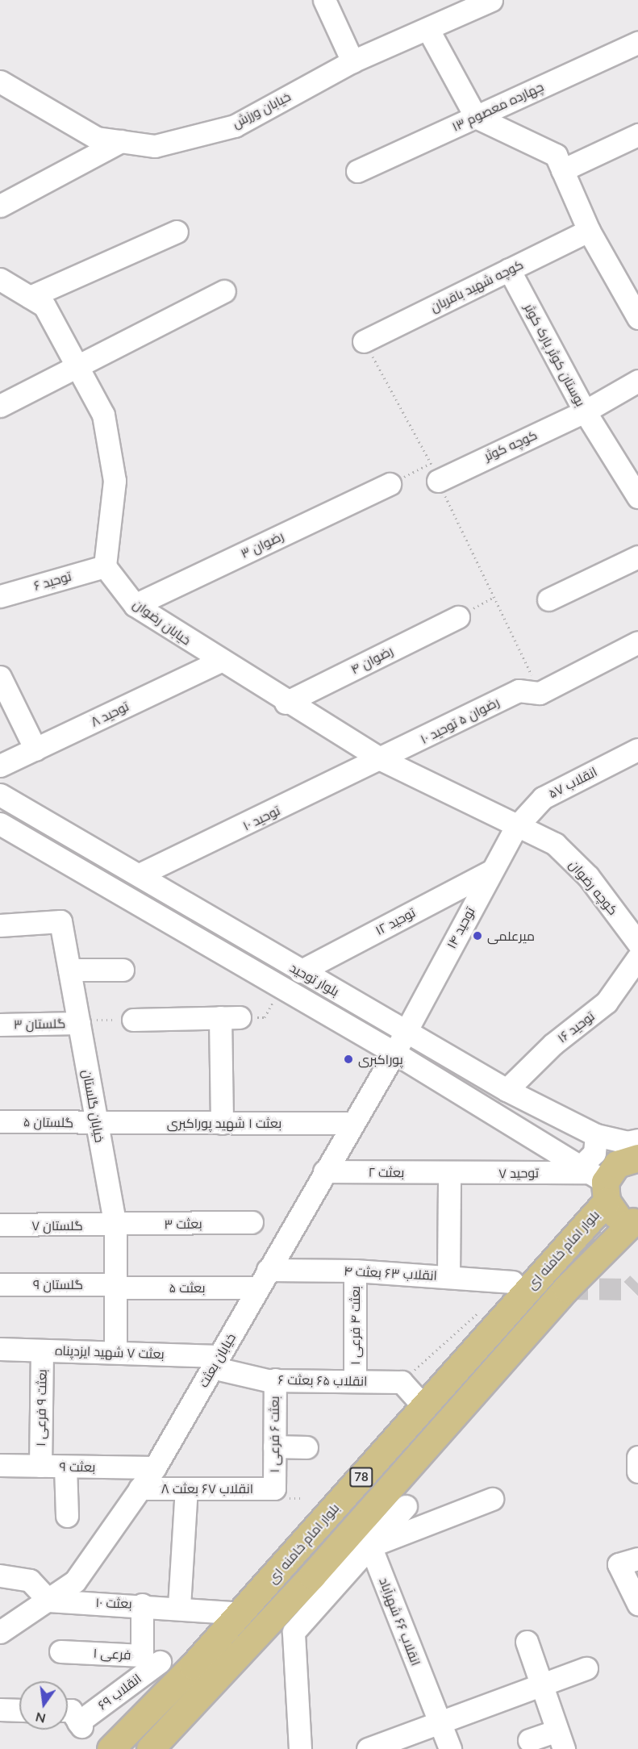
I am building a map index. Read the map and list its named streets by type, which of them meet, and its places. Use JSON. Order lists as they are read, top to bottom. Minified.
{"streets":{"main road":["بلوار امام خامنه ای","78"],"street":["چهارده معصوم ۱۳","خیابان ورزش","کوچه شهید باقریان","بوستان کوثر پارک کوثر","کوچه کوثر","رضوان ۳","توحید ۶","خیابان رضوان","رضوان ۴","توحید ۸","رضوان ۵ توحید ۱۰","انقلاب ۵۷","توحید ۱۰","کوچه رضوان","توحید ۱۲","توحید ۱۴","بلوار توحید","گلستان ۳","توحید ۱۶","خیابان گلستان","گلستان ۵","بعثت ۱ شهید پوراکبری","بعثت ۲","توحید ۷","بعثت ۳","گلستان ۷","انقلاب ۶۳ بعثت ۴","گلستان ۹","بعثت ۵","بعثت ۴ فرعی ۱","بعثت ۷ شهید ایزدپناه","خیابان بعثت","انقلاب ۶۵ بعثت ۶","بعثت ۹ فرعی ۱","بعثت ۶ فرعی ۱","بعثت ۹","انقلاب ۶۷ بعثت ۸","بعثت ۱۰","انقلاب ۶۶ شهرآباد","فرعی ۱","انقلاب ۶۹"]},"crossings":[["کوچه شهید باقریان","بوستان کوثر پارک کوثر"],["بوستان کوثر پارک کوثر","کوچه کوثر"],["رضوان ۳","خیابان رضوان"],["توحید ۶","خیابان رضوان"],["خیابان رضوان","رضوان ۴"],["خیابان رضوان","توحید ۸"],["خیابان رضوان","رضوان ۵ توحید ۱۰"],["خیابان رضوان","انقلاب ۵۷"],["خیابان رضوان","توحید ۱۰"],["خیابان رضوان","کوچه رضوان"],["خیابان رضوان","توحید ۱۴"],["رضوان ۵ توحید ۱۰","توحید ۱۰"],["انقلاب ۵۷","کوچه رضوان"],["انقلاب ۵۷","توحید ۱۴"],["توحید ۱۰","بلوار توحید"],["کوچه رضوان","توحید ۱۴"],["توحید ۱۲","توحید ۱۴"],["توحید ۱۲","بلوار توحید"],["توحید ۱۴","بلوار توحید"],["توحید ۱۴","خیابان بعثت"],["بلوار توحید","توحید ۱۶"],["بلوار توحید","توحید ۷"],["بلوار توحید","بلوار امام خامنه ای"],["بلوار توحید","خیابان بعثت"],["بلوار توحید","78"],["گلستان ۳","خیابان گلستان"],["خیابان گلستان","گلستان ۵"],["خیابان گلستان","بعثت ۱ شهید پوراکبری"],["خیابان گلستان","بعثت ۳"],["خیابان گلستان","گلستان ۷"],["خیابان گلستان","گلستان ۹"],["خیابان گلستان","بعثت ۵"],["خیابان گلستان","بعثت ۷ شهید ایزدپناه"],["گلستان ۵","بعثت ۱ شهید پوراکبری"],["بعثت ۱ شهید پوراکبری","خیابان بعثت"],["بعثت ۲","توحید ۷"],["بعثت ۲","خیابان بعثت"],["توحید ۷","بلوار امام خامنه ای"],["توحید ۷","78"],["بعثت ۳","گلستان ۷"],["بلوار امام خامنه ای","78"],["بلوار امام خامنه ای","انقلاب ۶۶ شهرآباد"],["انقلاب ۶۳ بعثت ۴","بعثت ۵"],["انقلاب ۶۳ بعثت ۴","بعثت ۴ فرعی ۱"],["انقلاب ۶۳ بعثت ۴","خیابان بعثت"],["گلستان ۹","بعثت ۵"],["بعثت ۵","خیابان بعثت"],["بعثت ۴ فرعی ۱","انقلاب ۶۵ بعثت ۶"],["بعثت ۷ شهید ایزدپناه","خیابان بعثت"],["بعثت ۷ شهید ایزدپناه","انقلاب ۶۵ بعثت ۶"],["بعثت ۷ شهید ایزدپناه","بعثت ۹ فرعی ۱"],["خیابان بعثت","انقلاب ۶۵ بعثت ۶"],["خیابان بعثت","بعثت ۹"],["خیابان بعثت","انقلاب ۶۷ بعثت ۸"],["خیابان بعثت","بعثت ۱۰"],["انقلاب ۶۵ بعثت ۶","بعثت ۶ فرعی ۱"],["بعثت ۹ فرعی ۱","بعثت ۹"],["بعثت ۶ فرعی ۱","انقلاب ۶۷ بعثت ۸"],["بعثت ۱۰","فرعی ۱"]],"places":["میرعلمی","پوراکبری"],"north":"bottom"}
